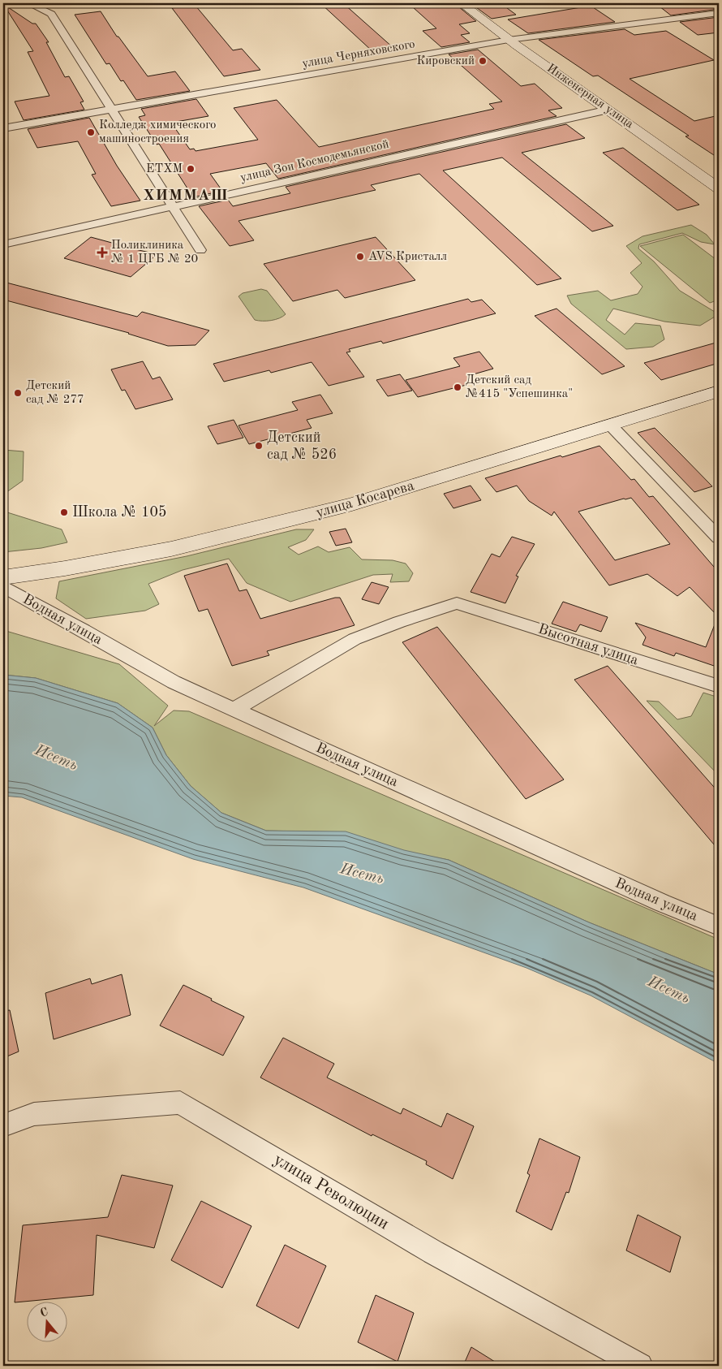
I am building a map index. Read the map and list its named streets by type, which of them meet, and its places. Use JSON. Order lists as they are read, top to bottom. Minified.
{"streets":{"street":["улица Черняховского","Инженерная улица","улица Зои Космодемьянской","улица Косарева","Водная улица","Высотная улица","улица Революции"]},"crossings":[["улица Черняховского","Инженерная улица"],["Инженерная улица","улица Зои Космодемьянской"],["Водная улица","Высотная улица"]],"districts":["ХИММАШ"],"water":["Исеть"],"places":{"other":["Кировский","Колледж химического машиностроения","ЕТХМ","AVS Кристалл","Детский сад №415 \"Успешинка\"","Детcкий сад № 277","Детcкий сад № 526","Школа № 105"],"health":["Поликлиника № 1 ЦГБ № 20"]},"north":"top"}
